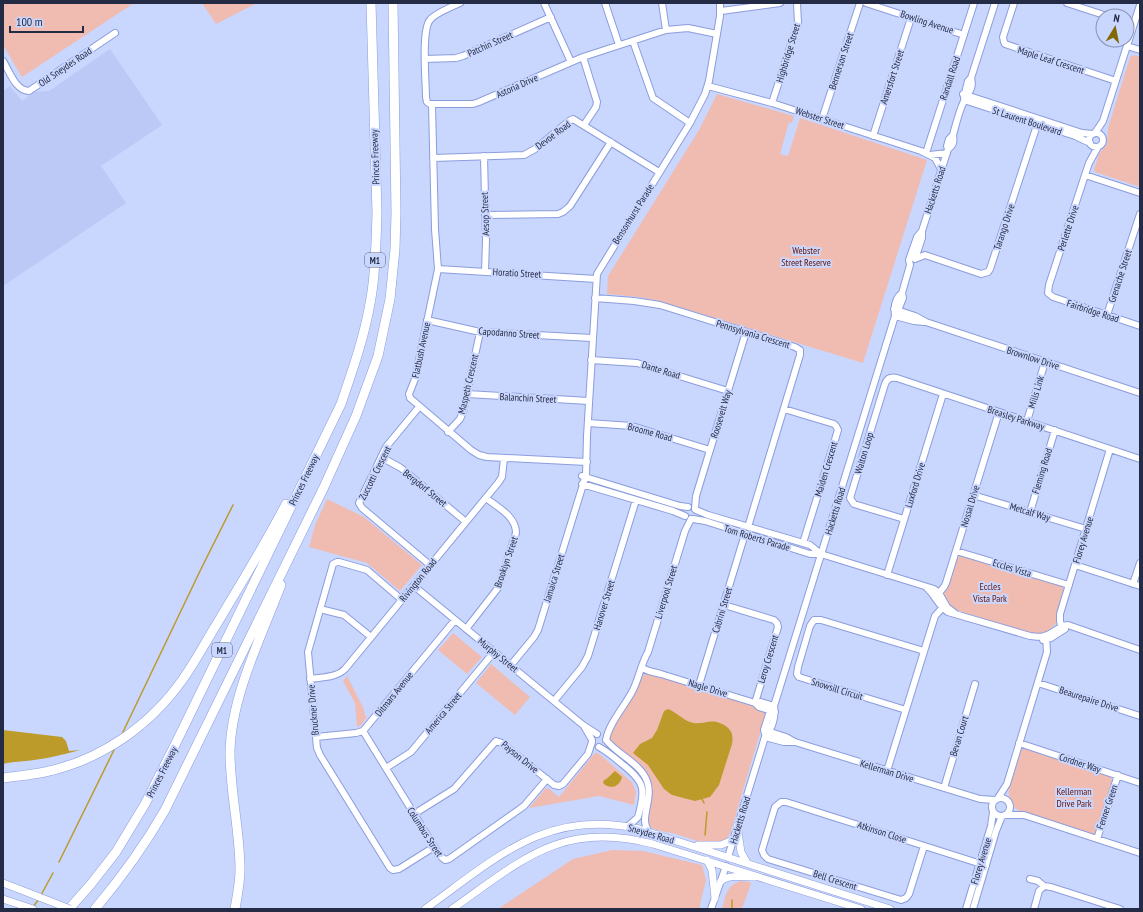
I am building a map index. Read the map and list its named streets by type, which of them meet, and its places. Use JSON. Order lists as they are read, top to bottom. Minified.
{"streets":{"highway":["Princes Freeway","M1"],"main road":["Sneydes Road"],"street":["Bowling Avenue","Patchin Street","Highbridge Street","Maple Leaf Crescent","Bennerson Street","Old Sneydes Road","Amersfort Street","Randall Road","Astoria Drive","Webster Street","St Laurent Boulevard","Devoe Road","Hacketts Road","Aesop Street","Bensonhurst Parade","Tarango Drive","Perlette Drive","Horatio Street","Grenache Street","Fairbridge Road","Capodanno Street","Pennsylvania Crescent","Flatbush Avenue","Brownlow Drive","Dante Road","Maspeth Crescent","Mills Link","Balanchin Street","Roosevelt Way","Breasley Parkway","Broome Road","Walton Loop","Maiden Crescent","Fleming Road","Zuccotti Crescent","Luxford Drive","Bergdorf Street","Nossal Drive","Metcalf Way","Tom Roberts Parade","Florey Avenue","Brooklyn Street","Eccles Vista","Jamaica Street","Rivington Road","Liverpool Street","Hanover Street","Cabrini Street","Murphy Street","Leroy Crescent","Nagle Drive","Snowsill Circuit","Ditmars Avenue","Beaurepaire Drive","Bruckner Drive","America Street","Bevan Court","Payson Drive","Cordner Way","Kellerman Drive","Fenner Green","Columbus Street","Atkinson Close","Bell Crescent"]},"crossings":[["Bowling Avenue","Amersfort Street"],["Bowling Avenue","Randall Road"],["Highbridge Street","Webster Street"],["Bennerson Street","Webster Street"],["Amersfort Street","Webster Street"],["Randall Road","Webster Street"],["Astoria Drive","Bensonhurst Parade"],["Astoria Drive","Flatbush Avenue"],["Webster Street","Hacketts Road"],["Webster Street","Bensonhurst Parade"],["St Laurent Boulevard","Hacketts Road"],["St Laurent Boulevard","Tarango Drive"],["St Laurent Boulevard","Perlette Drive"],["Devoe Road","Aesop Street"],["Devoe Road","Bensonhurst Parade"],["Devoe Road","Flatbush Avenue"],["Hacketts Road","Brownlow Drive"],["Hacketts Road","Tom Roberts Parade"],["Hacketts Road","Nagle Drive"],["Hacketts Road","Kellerman Drive"],["Hacketts Road","Sneydes Road"],["Aesop Street","Horatio Street"],["Bensonhurst Parade","Horatio Street"],["Bensonhurst Parade","Capodanno Street"],["Bensonhurst Parade","Pennsylvania Crescent"],["Bensonhurst Parade","Flatbush Avenue"],["Bensonhurst Parade","Dante Road"],["Bensonhurst Parade","Balanchin Street"],["Bensonhurst Parade","Broome Road"],["Bensonhurst Parade","Tom Roberts Parade"],["Bensonhurst Parade","Jamaica Street"],["Perlette Drive","Fairbridge Road"],["Horatio Street","Flatbush Avenue"],["Grenache Street","Fairbridge Road"],["Capodanno Street","Flatbush Avenue"],["Capodanno Street","Maspeth Crescent"],["Pennsylvania Crescent","Roosevelt Way"],["Pennsylvania Crescent","Maiden Crescent"],["Pennsylvania Crescent","Tom Roberts Parade"],["Flatbush Avenue","Maspeth Crescent"],["Flatbush Avenue","Zuccotti Crescent"],["Flatbush Avenue","Rivington Road"],["Brownlow Drive","Mills Link"],["Dante Road","Roosevelt Way"],["Maspeth Crescent","Balanchin Street"],["Mills Link","Breasley Parkway"],["Roosevelt Way","Broome Road"],["Roosevelt Way","Tom Roberts Parade"],["Breasley Parkway","Walton Loop"],["Breasley Parkway","Fleming Road"],["Breasley Parkway","Luxford Drive"],["Breasley Parkway","Nossal Drive"],["Breasley Parkway","Florey Avenue"],["Walton Loop","Luxford Drive"],["Maiden Crescent","Tom Roberts Parade"],["Fleming Road","Metcalf Way"],["Zuccotti Crescent","Bergdorf Street"],["Zuccotti Crescent","Rivington Road"],["Luxford Drive","Tom Roberts Parade"],["Bergdorf Street","Rivington Road"],["Nossal Drive","Metcalf Way"],["Nossal Drive","Tom Roberts Parade"],["Nossal Drive","Eccles Vista"],["Metcalf Way","Florey Avenue"],["Tom Roberts Parade","Jamaica Street"],["Tom Roberts Parade","Liverpool Street"],["Tom Roberts Parade","Hanover Street"],["Tom Roberts Parade","Cabrini Street"],["Florey Avenue","Eccles Vista"],["Florey Avenue","Kellerman Drive"],["Florey Avenue","Atkinson Close"],["Brooklyn Street","Rivington Road"],["Brooklyn Street","Murphy Street"],["Jamaica Street","Murphy Street"],["Rivington Road","Murphy Street"],["Rivington Road","Bruckner Drive"],["Liverpool Street","Murphy Street"],["Liverpool Street","Nagle Drive"],["Liverpool Street","Payson Drive"],["Hanover Street","Murphy Street"],["Cabrini Street","Leroy Crescent"],["Cabrini Street","Nagle Drive"],["Murphy Street","Ditmars Avenue"],["Murphy Street","America Street"],["Murphy Street","Payson Drive"],["Murphy Street","Sneydes Road"],["Leroy Crescent","Nagle Drive"],["Ditmars Avenue","Columbus Street"],["Bruckner Drive","Columbus Street"],["America Street","Columbus Street"],["Bevan Court","Kellerman Drive"],["Payson Drive","Columbus Street"],["Cordner Way","Fenner Green"],["Atkinson Close","Bell Crescent"]],"parks":["Webster Street Reserve","Eccles Vista Park","Kellerman Drive Park"],"scale_bar":"100 m","north":"top"}
